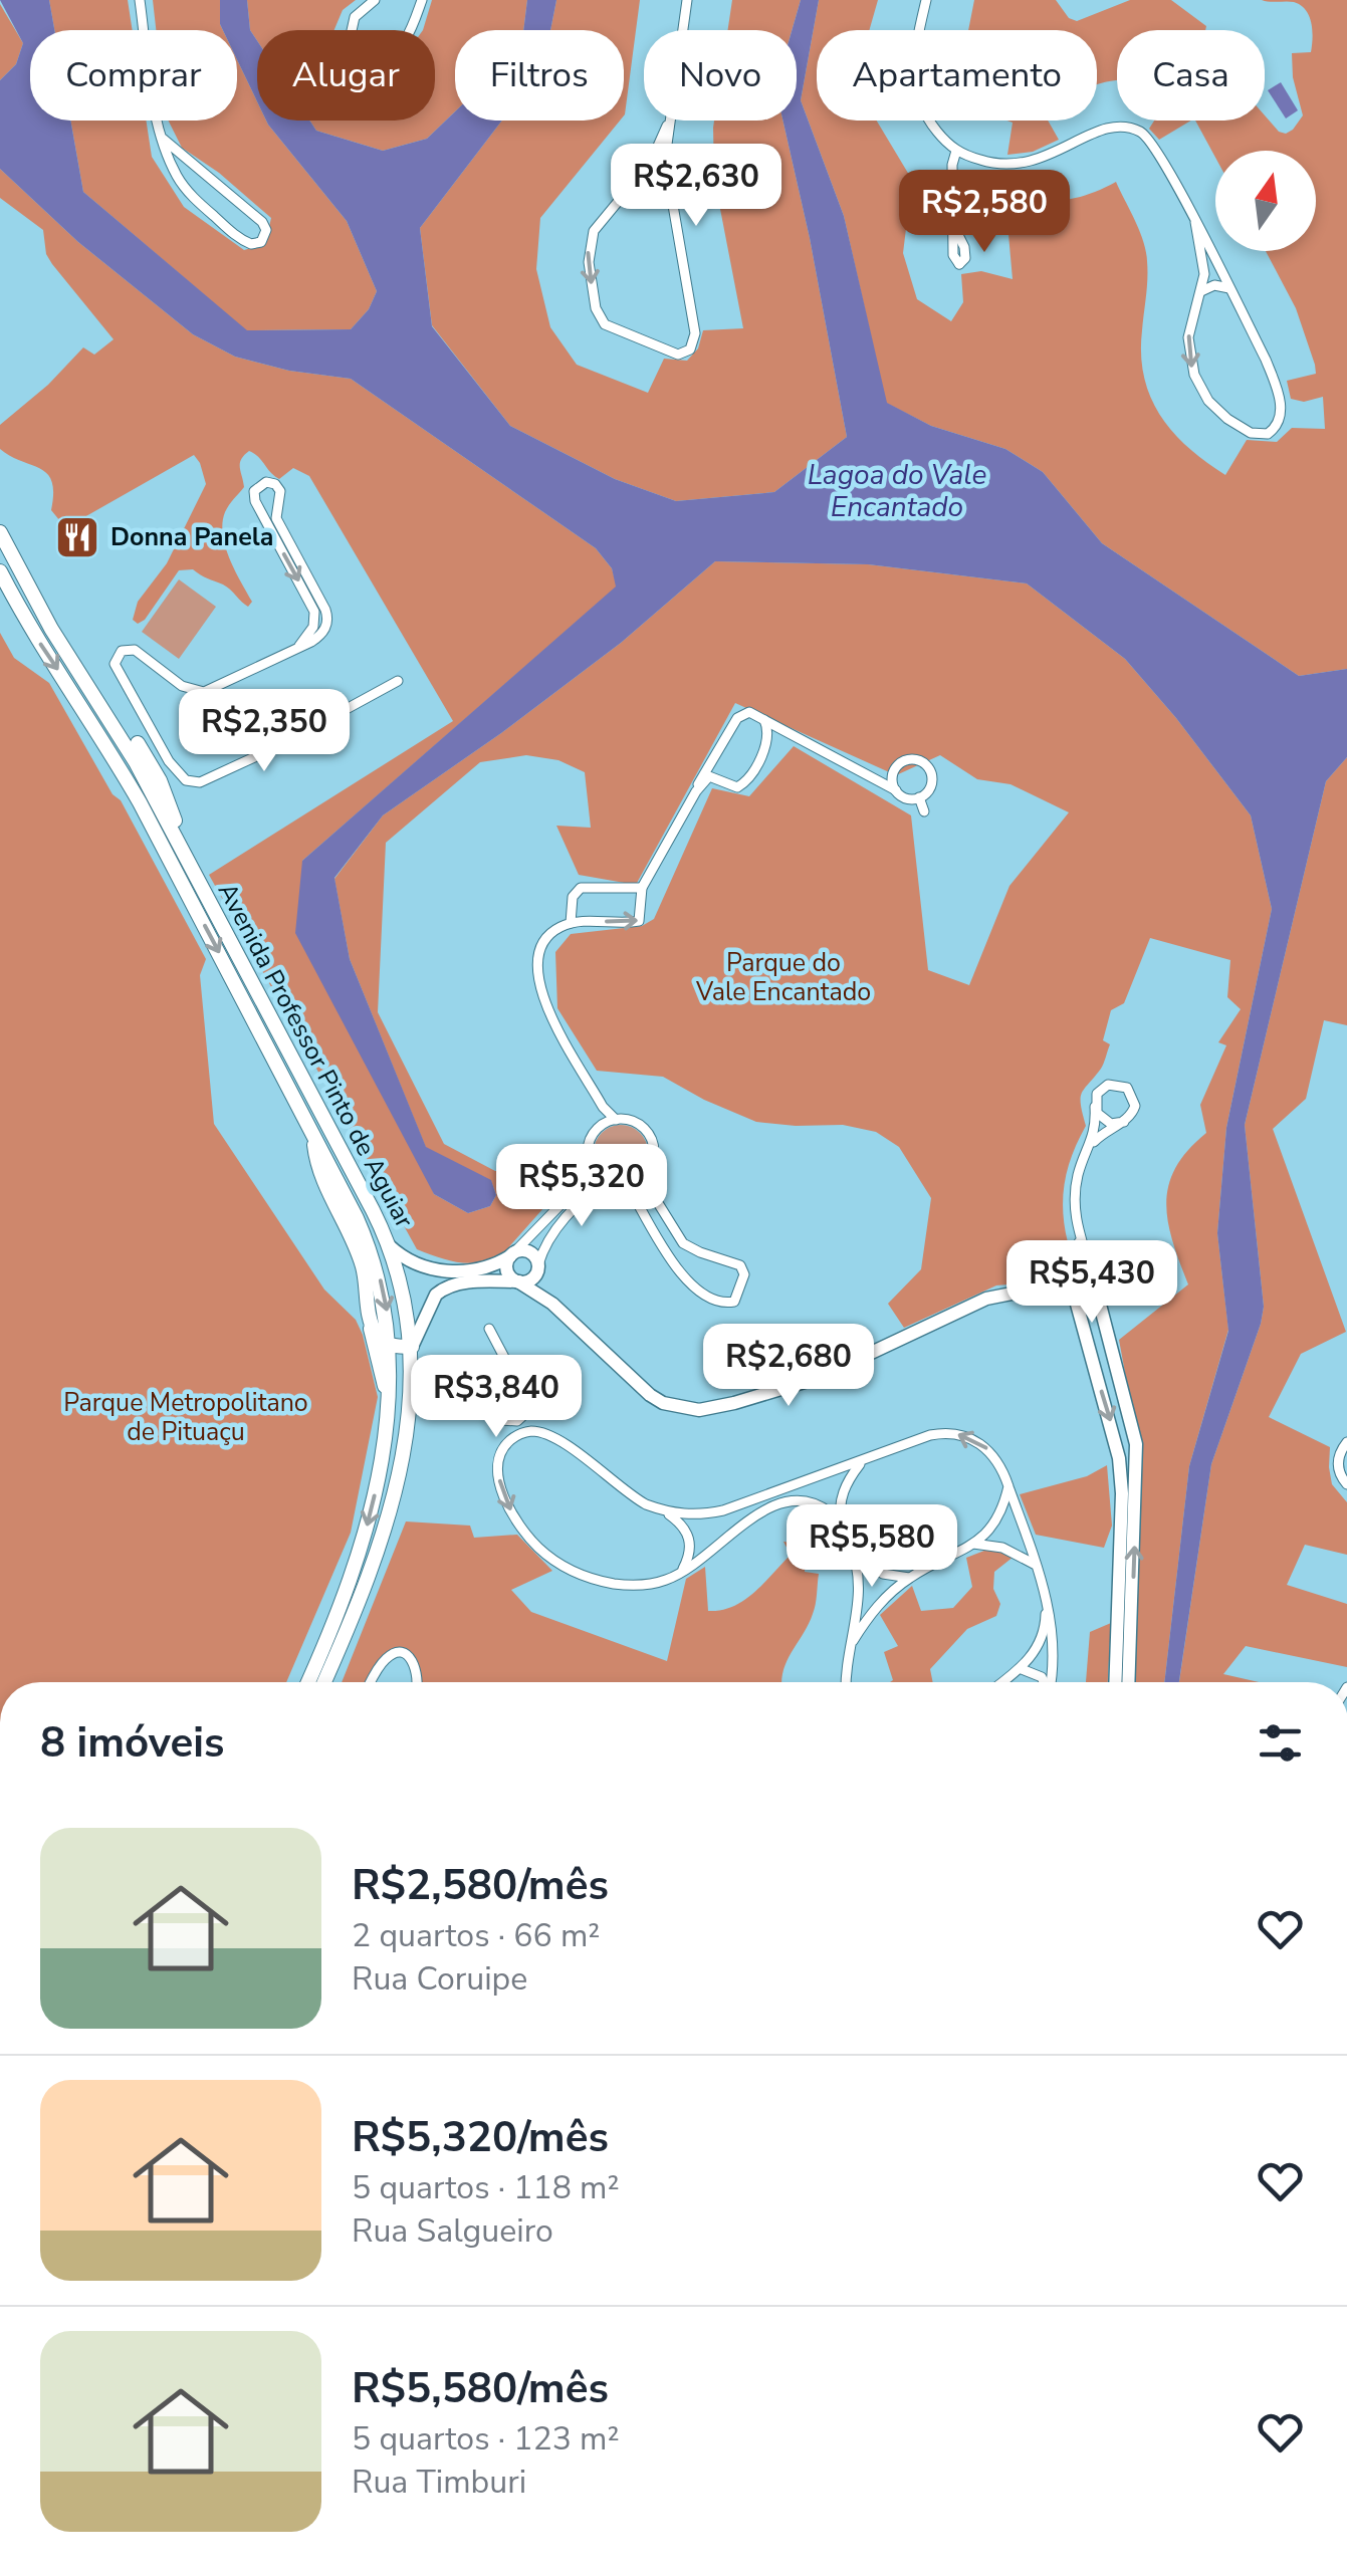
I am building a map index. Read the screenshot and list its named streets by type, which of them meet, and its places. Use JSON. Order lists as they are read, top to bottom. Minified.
{"streets":{"main road":["Avenida Professor Pinto de Aguiar"]},"water":["Lagoa do Vale Encantado"],"parks":["Parque do Vale Encantado","Parque Metropolitano de Pituaçu"],"places":{"restaurant":["Donna Panela"]},"north":"top","page":{"chip":["Comprar","Alugar","Filtros","Novo","Apartamento","Casa"],"price":["R$2,630","R$2,580","R$2,350","R$5,320","R$5,430","R$2,680","R$3,840","R$5,580"],"heading":"8 imóveis","list":[{"name":"R$2,580/mês","note":"2 quartos · 66 m² · Rua Coruipe"},{"name":"R$5,320/mês","note":"5 quartos · 118 m² · Rua Salgueiro"},{"name":"R$5,580/mês","note":"5 quartos · 123 m² · Rua Timburi"}]}}
